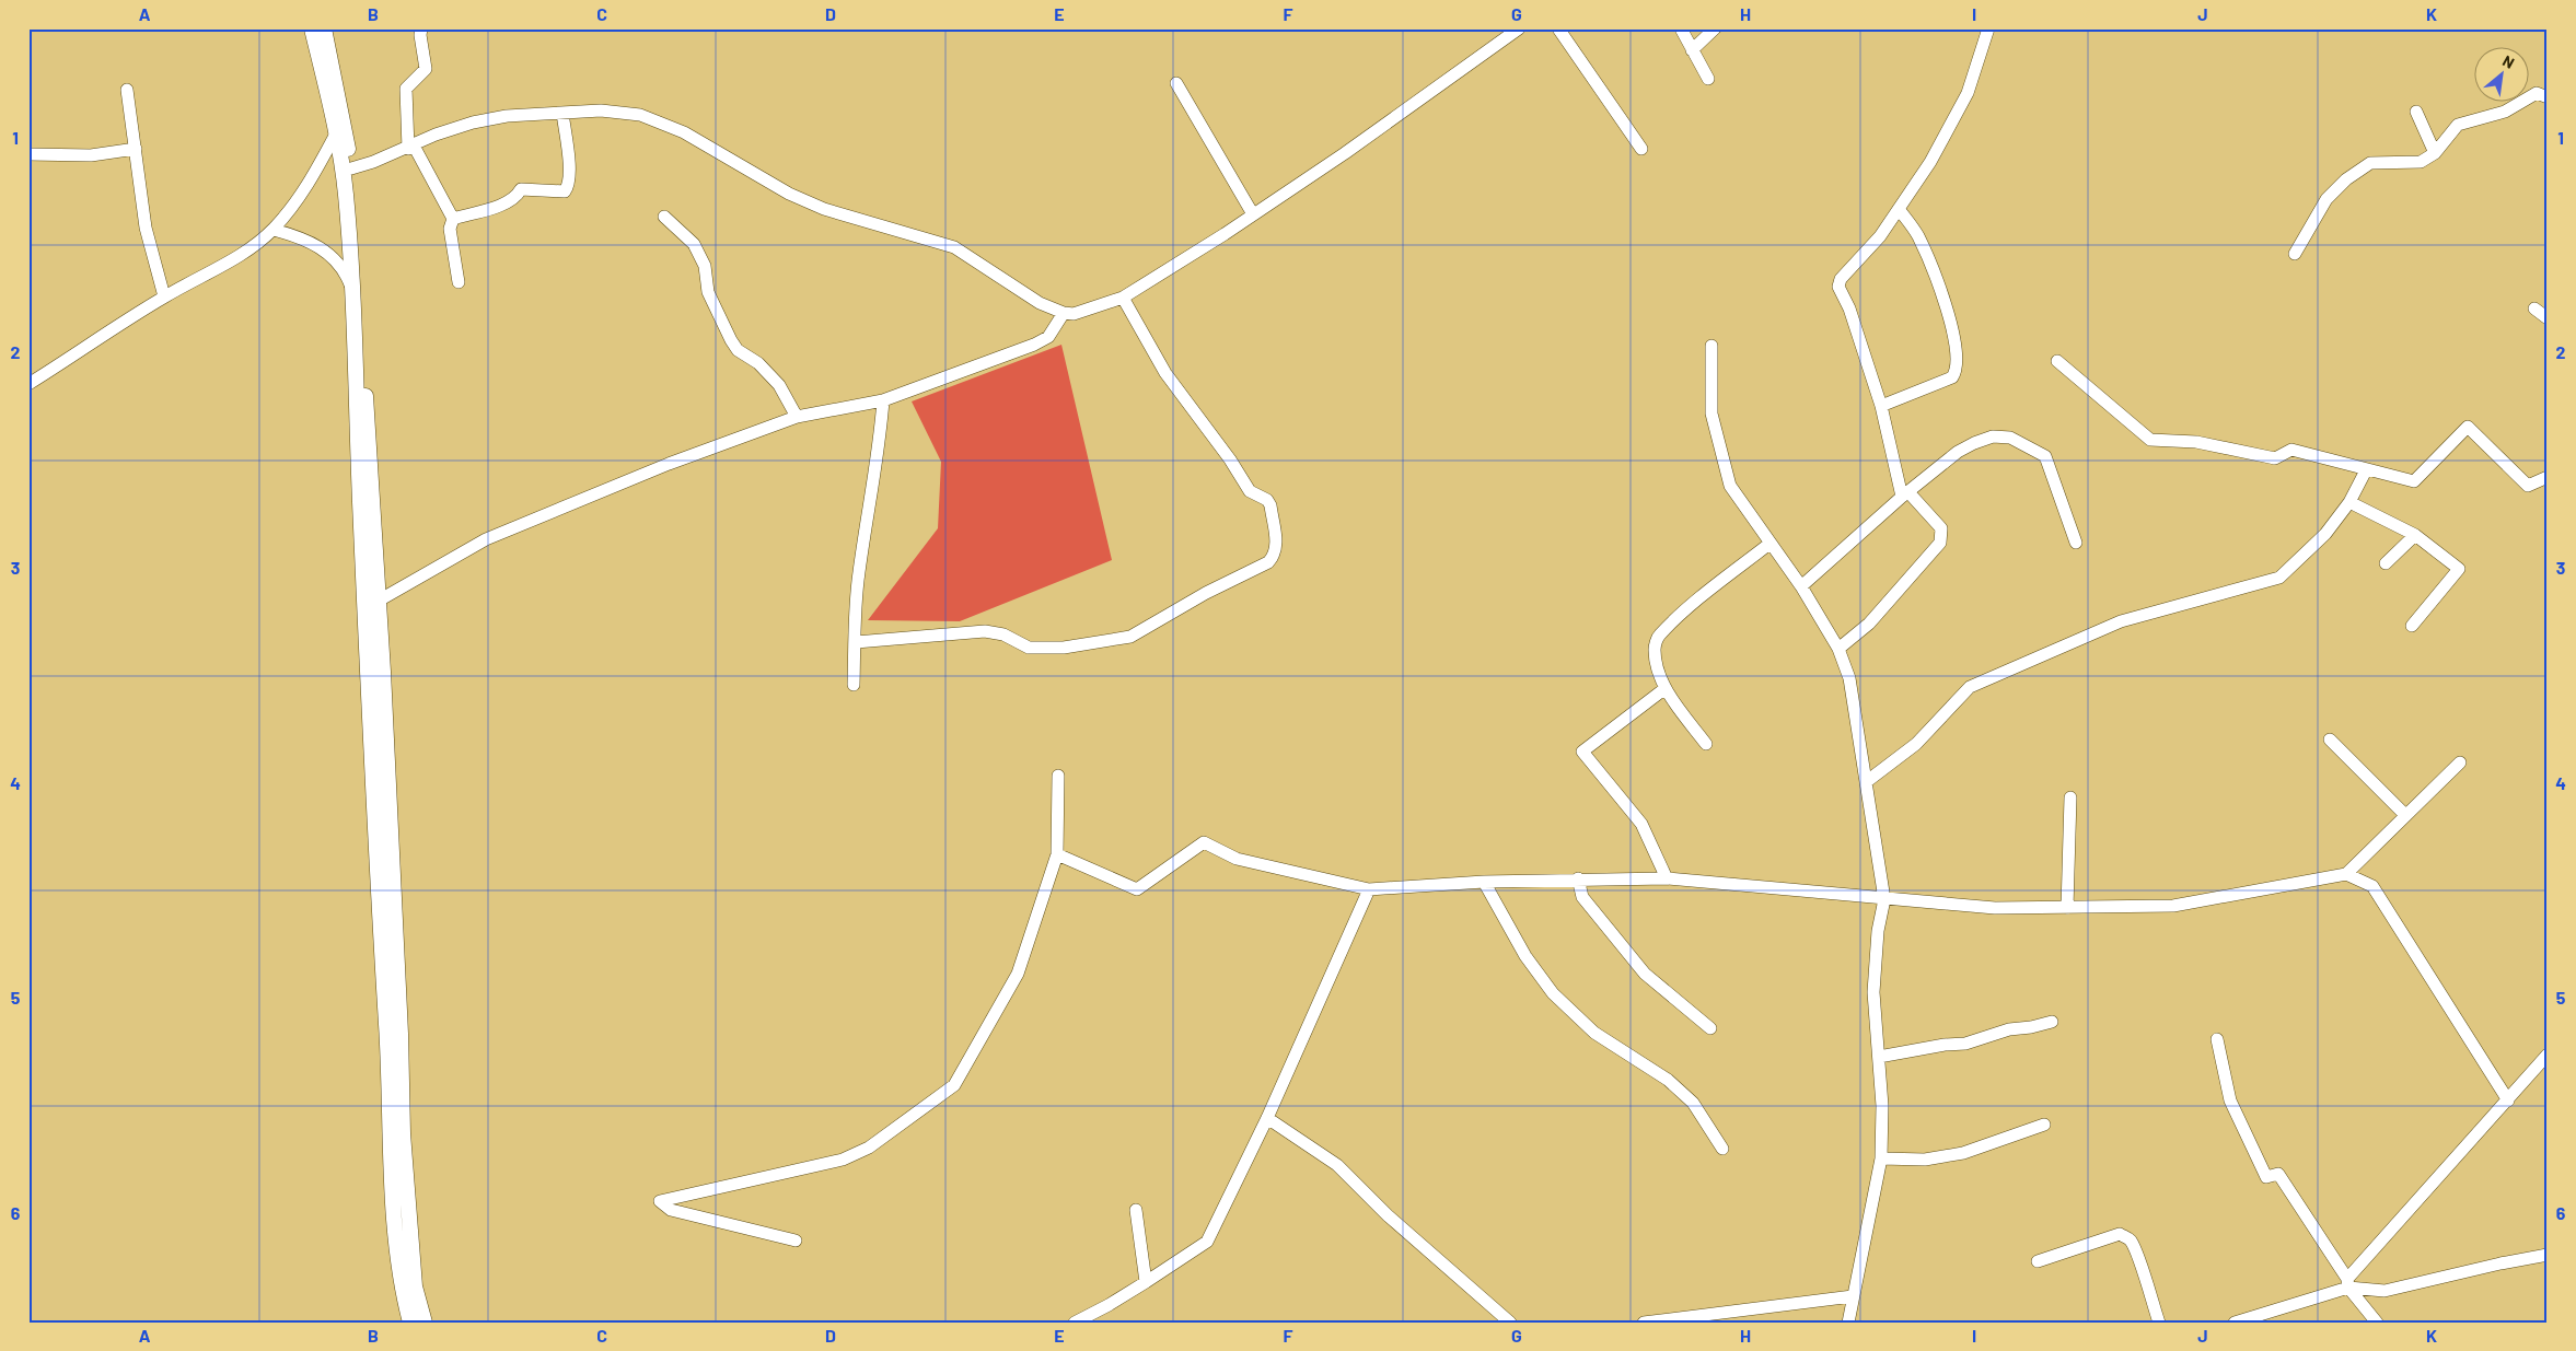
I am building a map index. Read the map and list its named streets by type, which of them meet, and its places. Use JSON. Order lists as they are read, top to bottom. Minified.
{"north":"top right","grid":{"columns":["A","B","C","D","E","F","G","H","I","J","K"],"rows":["1","2","3","4","5","6"]}}
